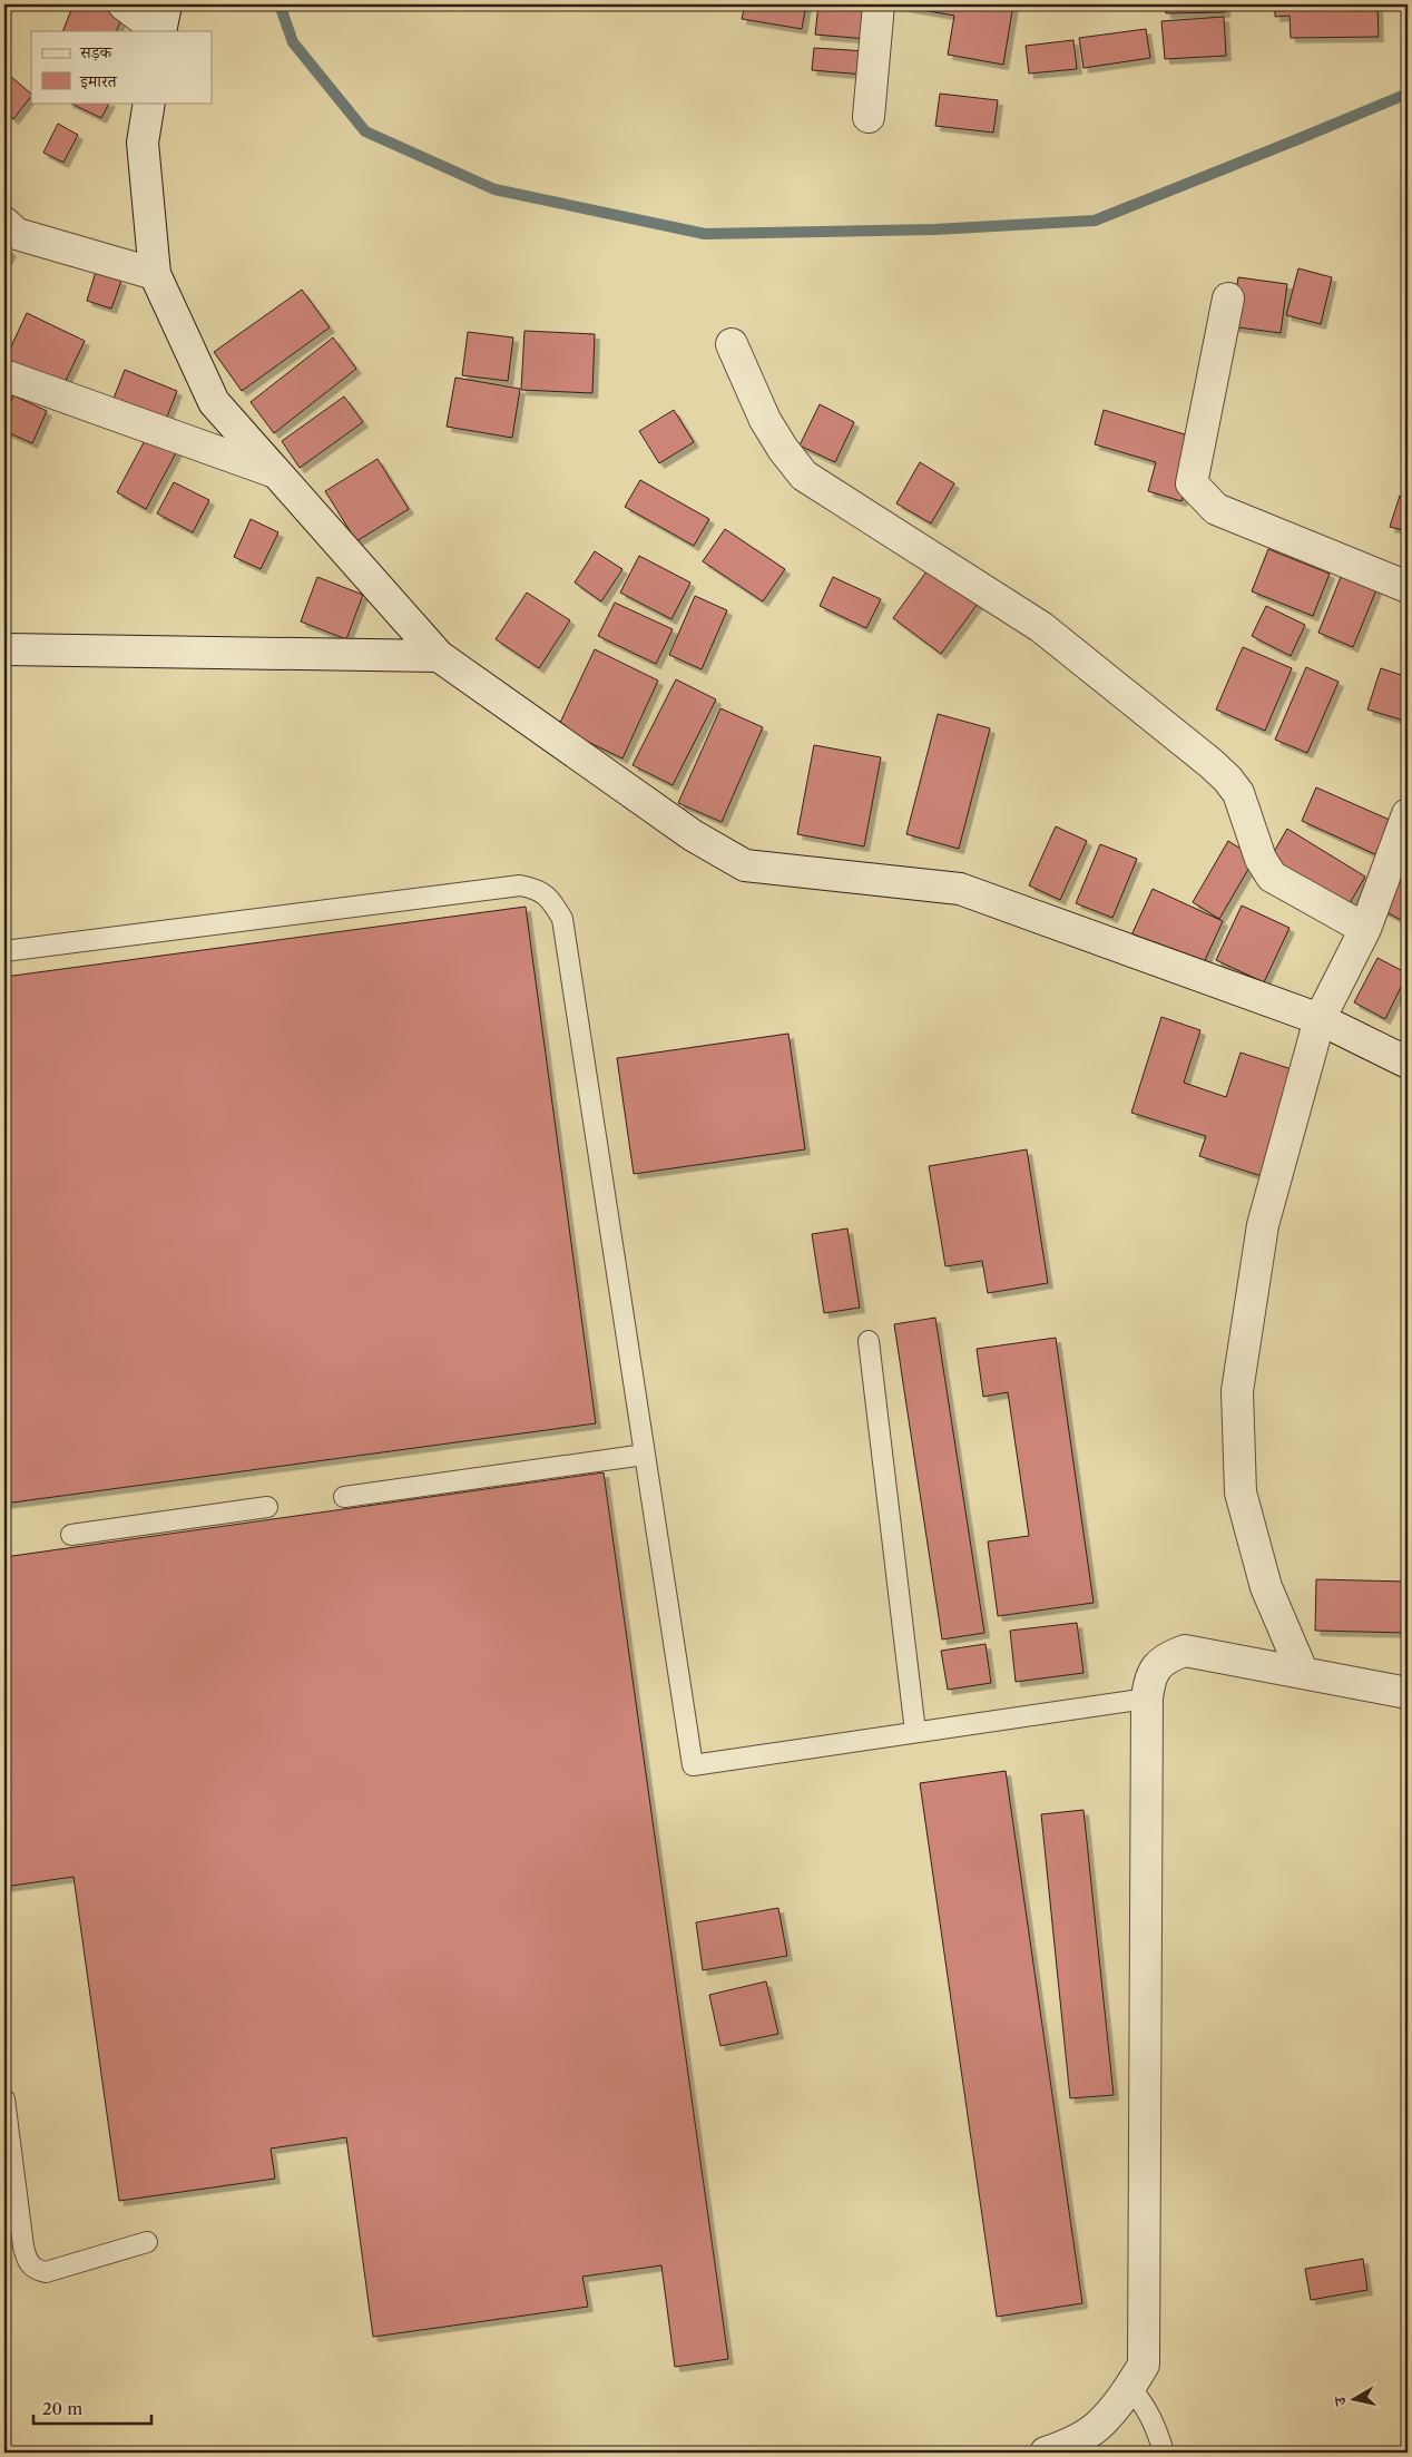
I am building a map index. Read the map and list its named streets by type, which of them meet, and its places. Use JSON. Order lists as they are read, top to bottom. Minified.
{"legend":["सड़क","इमारत"],"scale_bar":"20 m","north":"left"}
